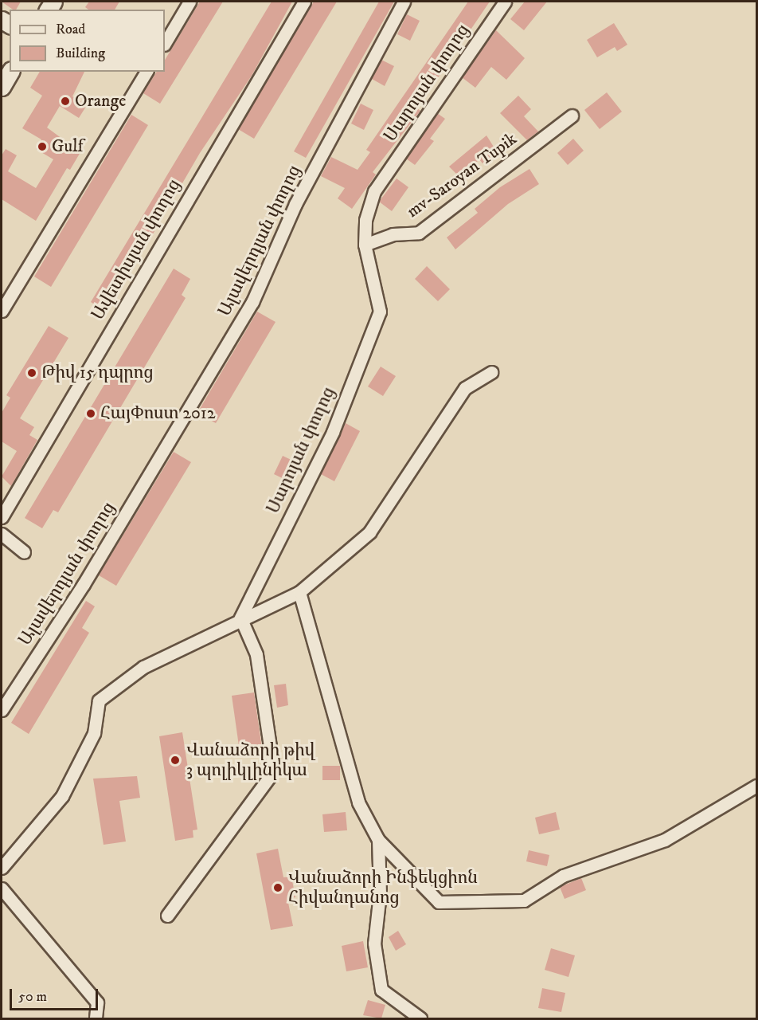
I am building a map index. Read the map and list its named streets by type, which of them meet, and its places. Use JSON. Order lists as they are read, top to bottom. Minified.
{"streets":{"street":["Սարոյան փողոց","mv-Saroyan Tupik","Ալավերդյան փողոց","Ավետիսյան փողոց"]},"crossings":[["Սարոյան փողոց","mv-Saroyan Tupik"]],"places":["Orange","Gulf","Թիվ 15 դպրոց","ՀայՓոստ 2012","Վանաձորի թիվ 3 պոլիկլինիկա","Վանաձորի Ինֆեկցիոն Հիվանդանոց"],"legend":["Road","Building"],"scale_bar":"50 m"}
